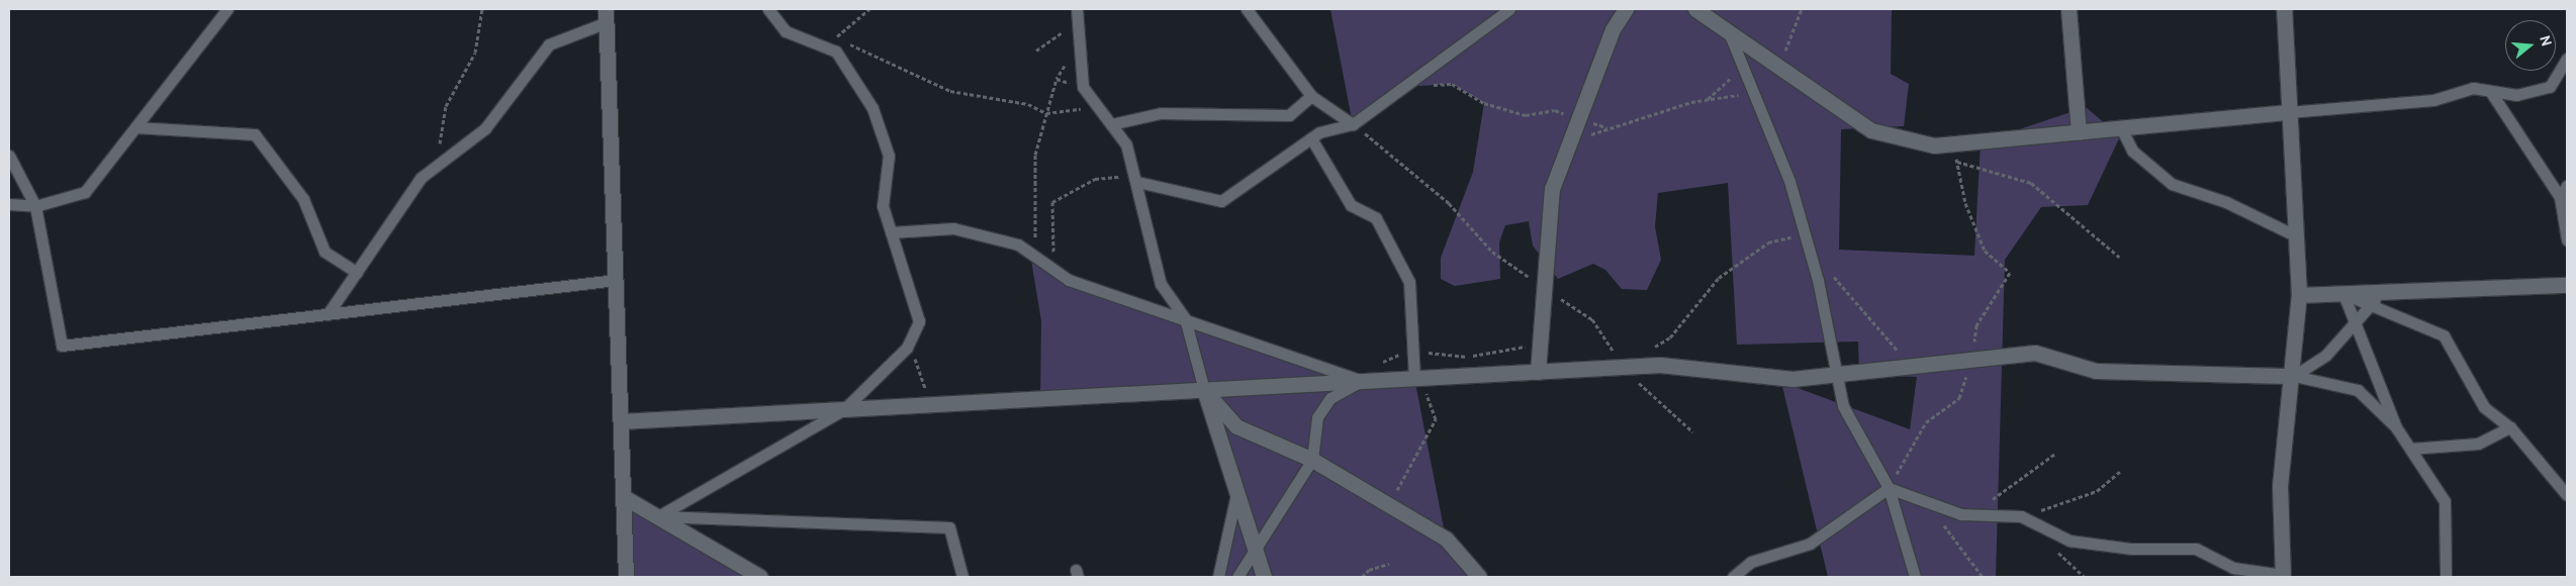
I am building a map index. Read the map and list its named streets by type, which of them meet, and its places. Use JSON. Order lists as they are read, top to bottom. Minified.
{"north":"right"}
